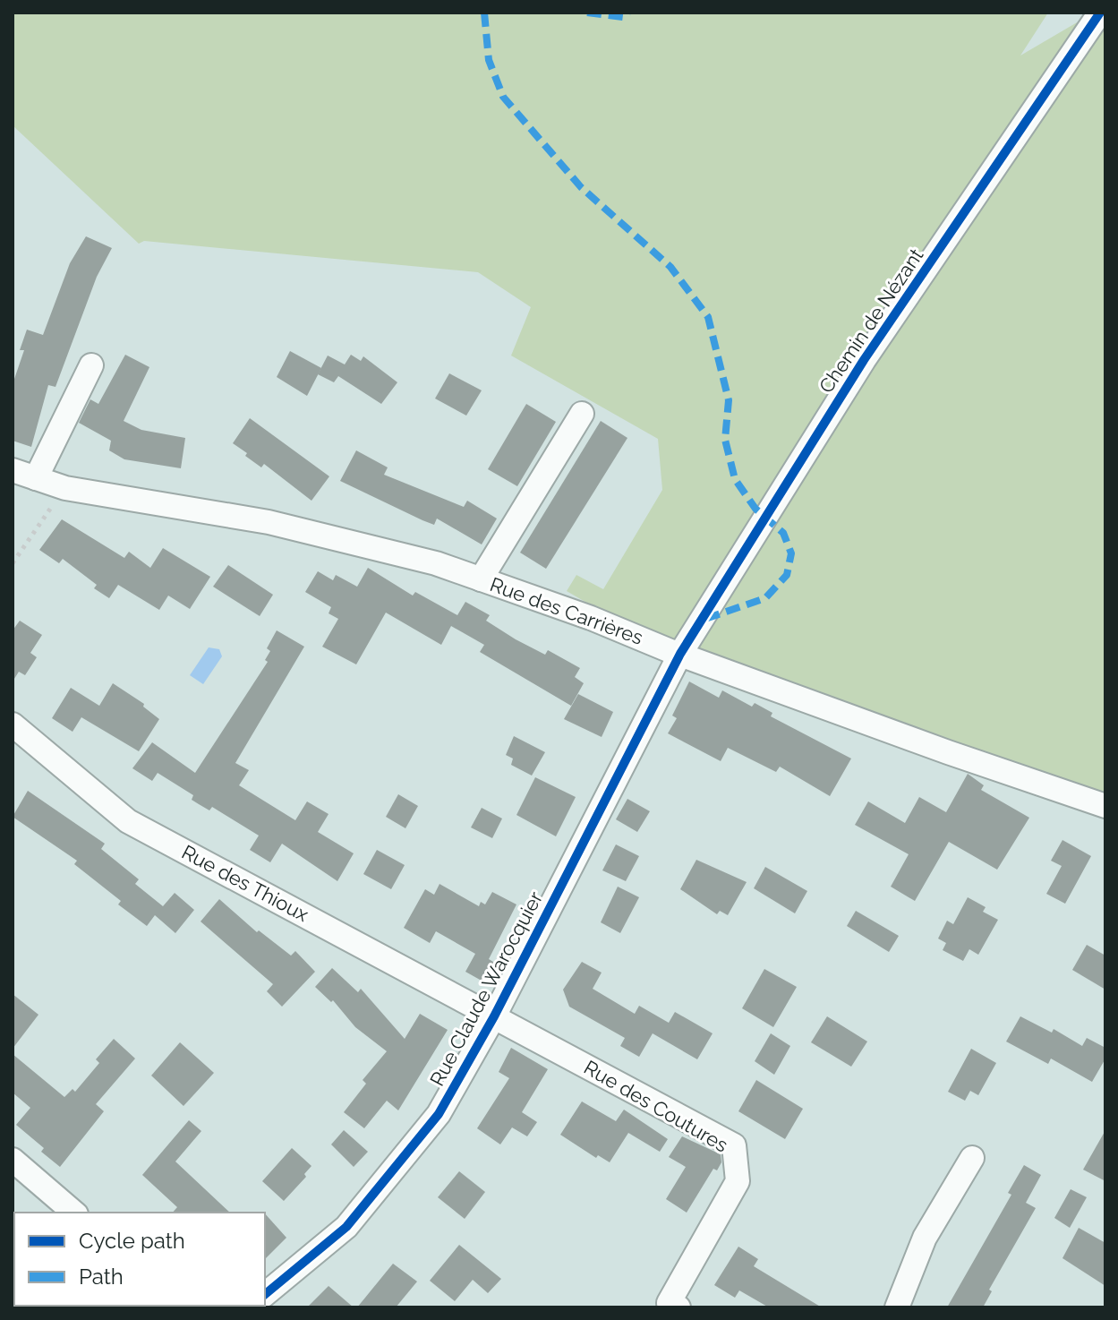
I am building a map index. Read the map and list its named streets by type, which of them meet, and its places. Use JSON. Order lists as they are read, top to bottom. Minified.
{"streets":{"street":["Chemin de Nézant","Rue des Carrières","Rue des Thioux","Rue Claude Warocquier","Rue des Coutures"]},"crossings":[["Chemin de Nézant","Rue des Carrières"],["Chemin de Nézant","Rue Claude Warocquier"],["Rue des Carrières","Rue Claude Warocquier"],["Rue des Thioux","Rue Claude Warocquier"],["Rue des Thioux","Rue des Coutures"],["Rue Claude Warocquier","Rue des Coutures"]],"legend":["Cycle path","Path"]}
